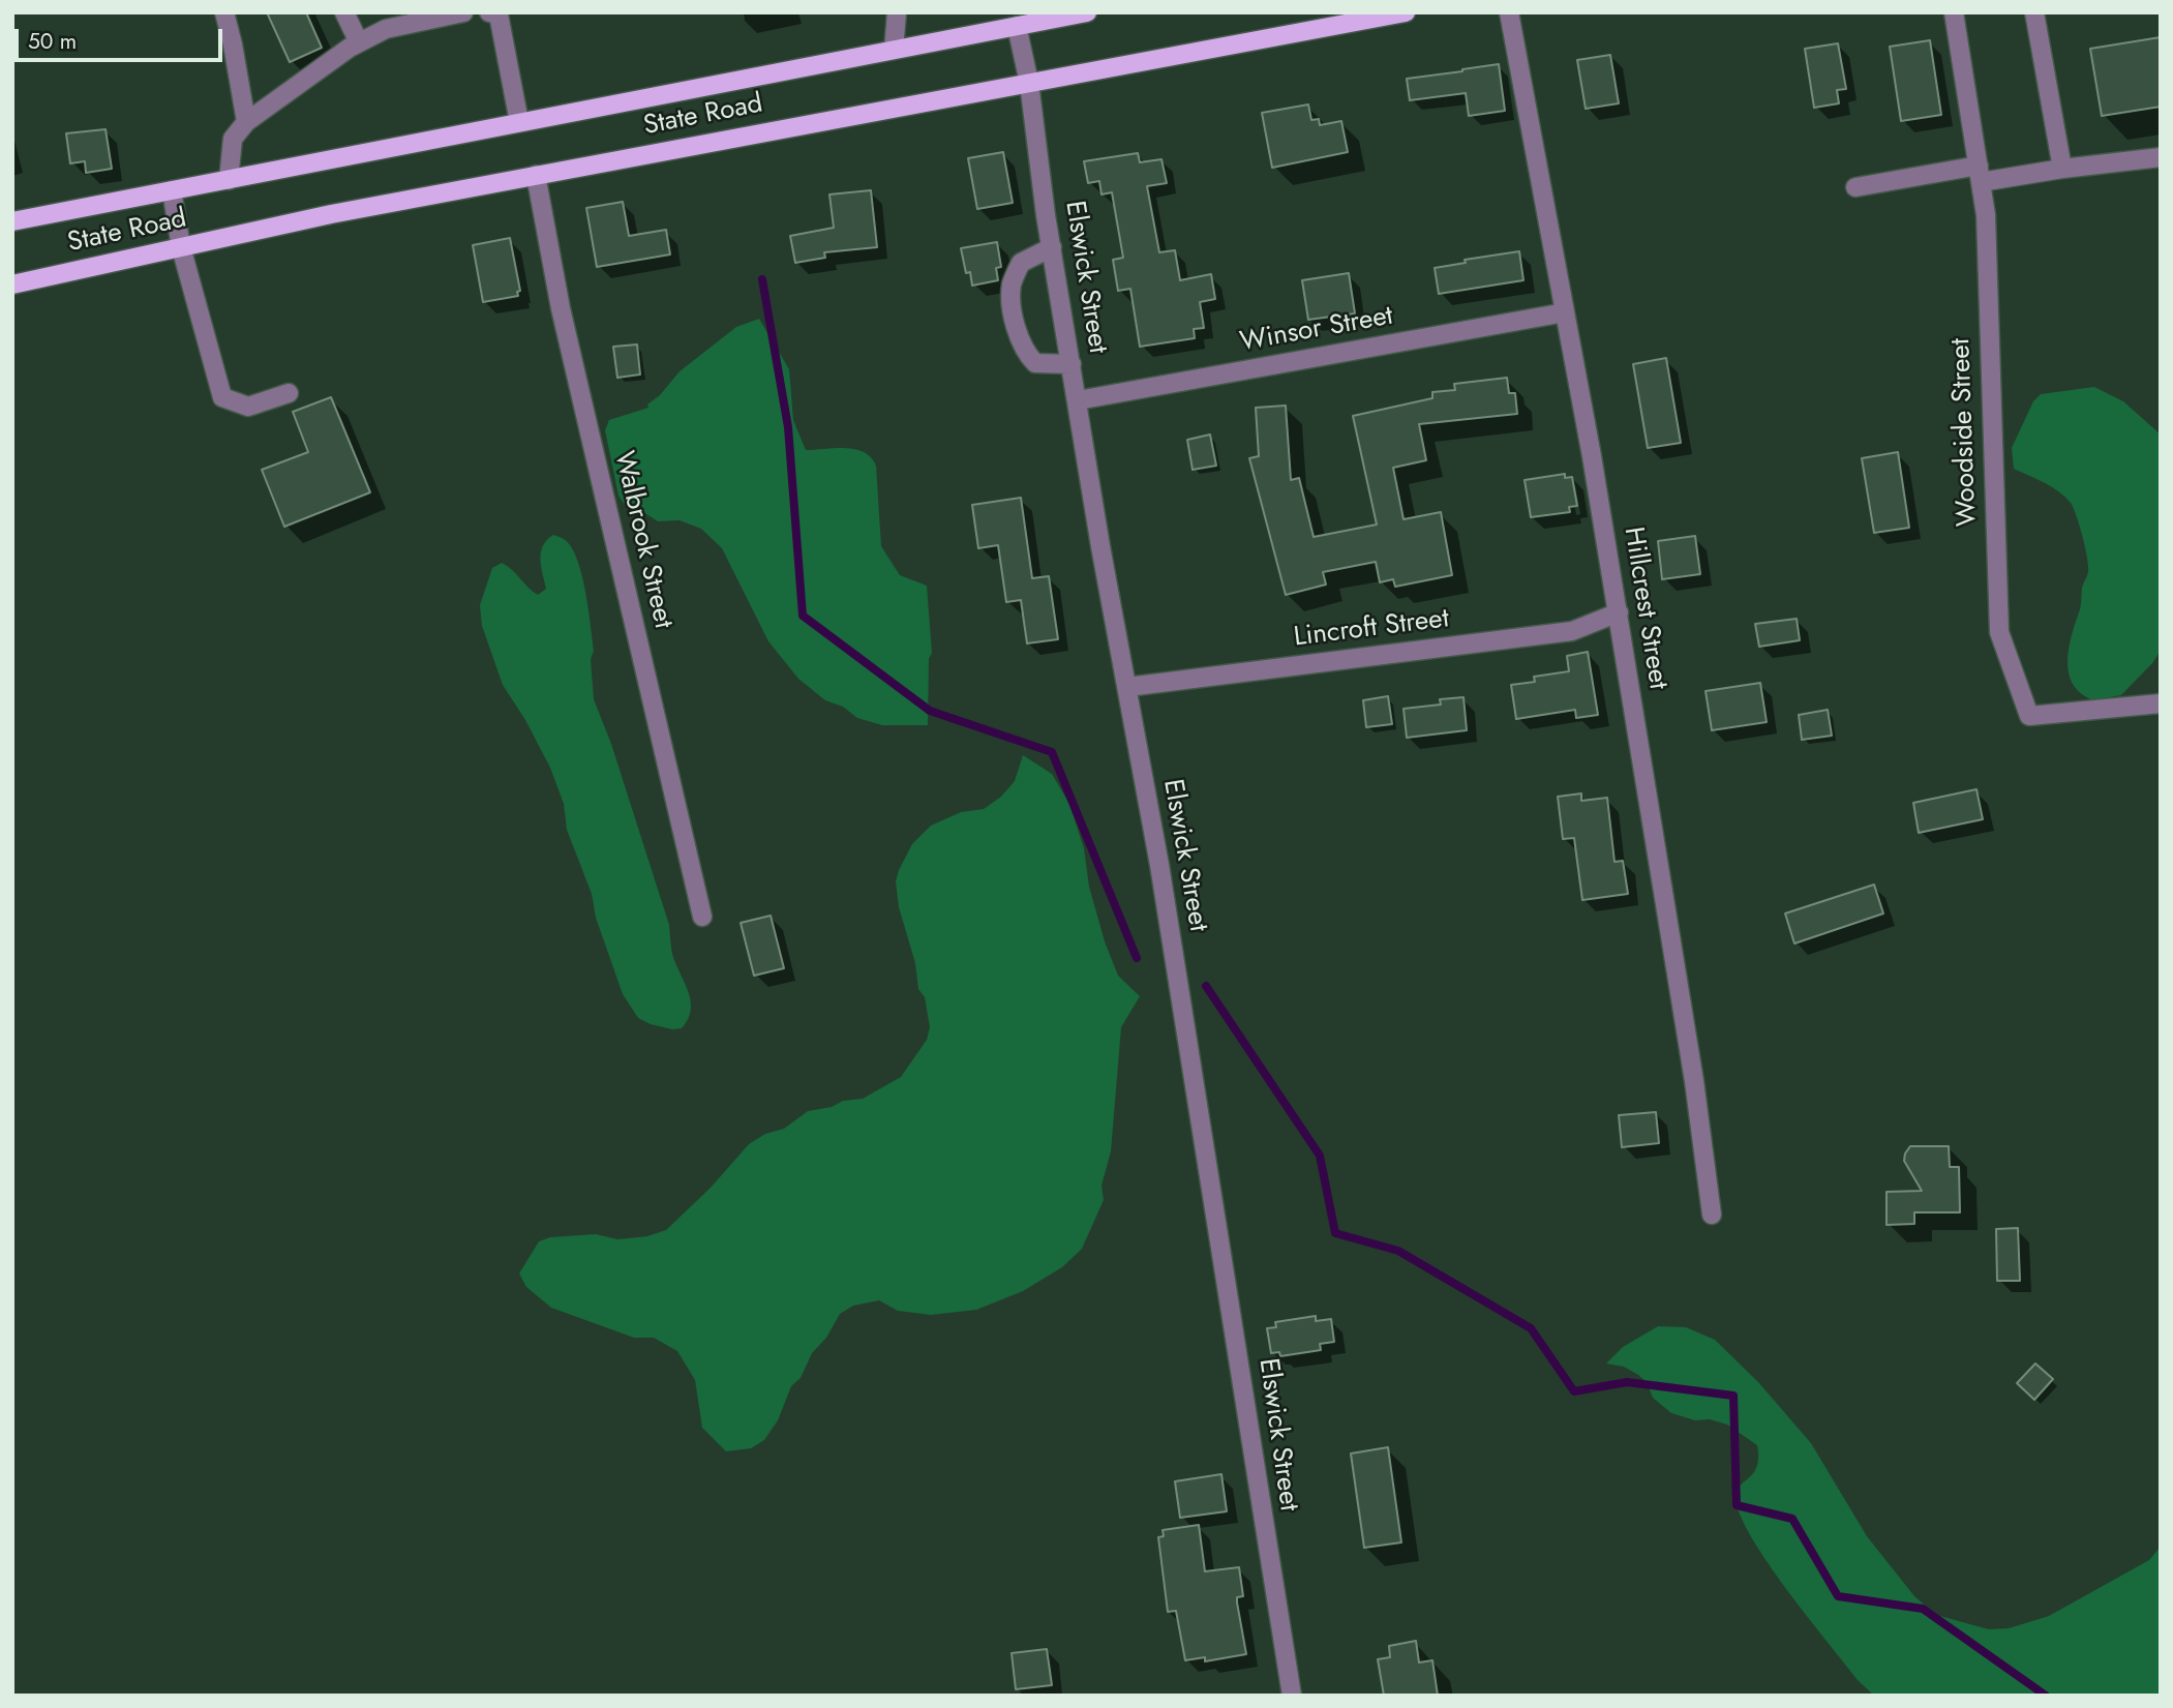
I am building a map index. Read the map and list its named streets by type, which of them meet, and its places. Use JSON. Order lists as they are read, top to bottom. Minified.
{"streets":{"main road":["State Road"],"street":["Elswick Street","Winsor Street","Woodside Street","Walbrook Street","Hillcrest Street","Lincroft Street"]},"crossings":[["State Road","Elswick Street"],["State Road","Walbrook Street"],["Elswick Street","Winsor Street"],["Elswick Street","Lincroft Street"],["Winsor Street","Hillcrest Street"],["Hillcrest Street","Lincroft Street"]],"scale_bar":"50 m"}
